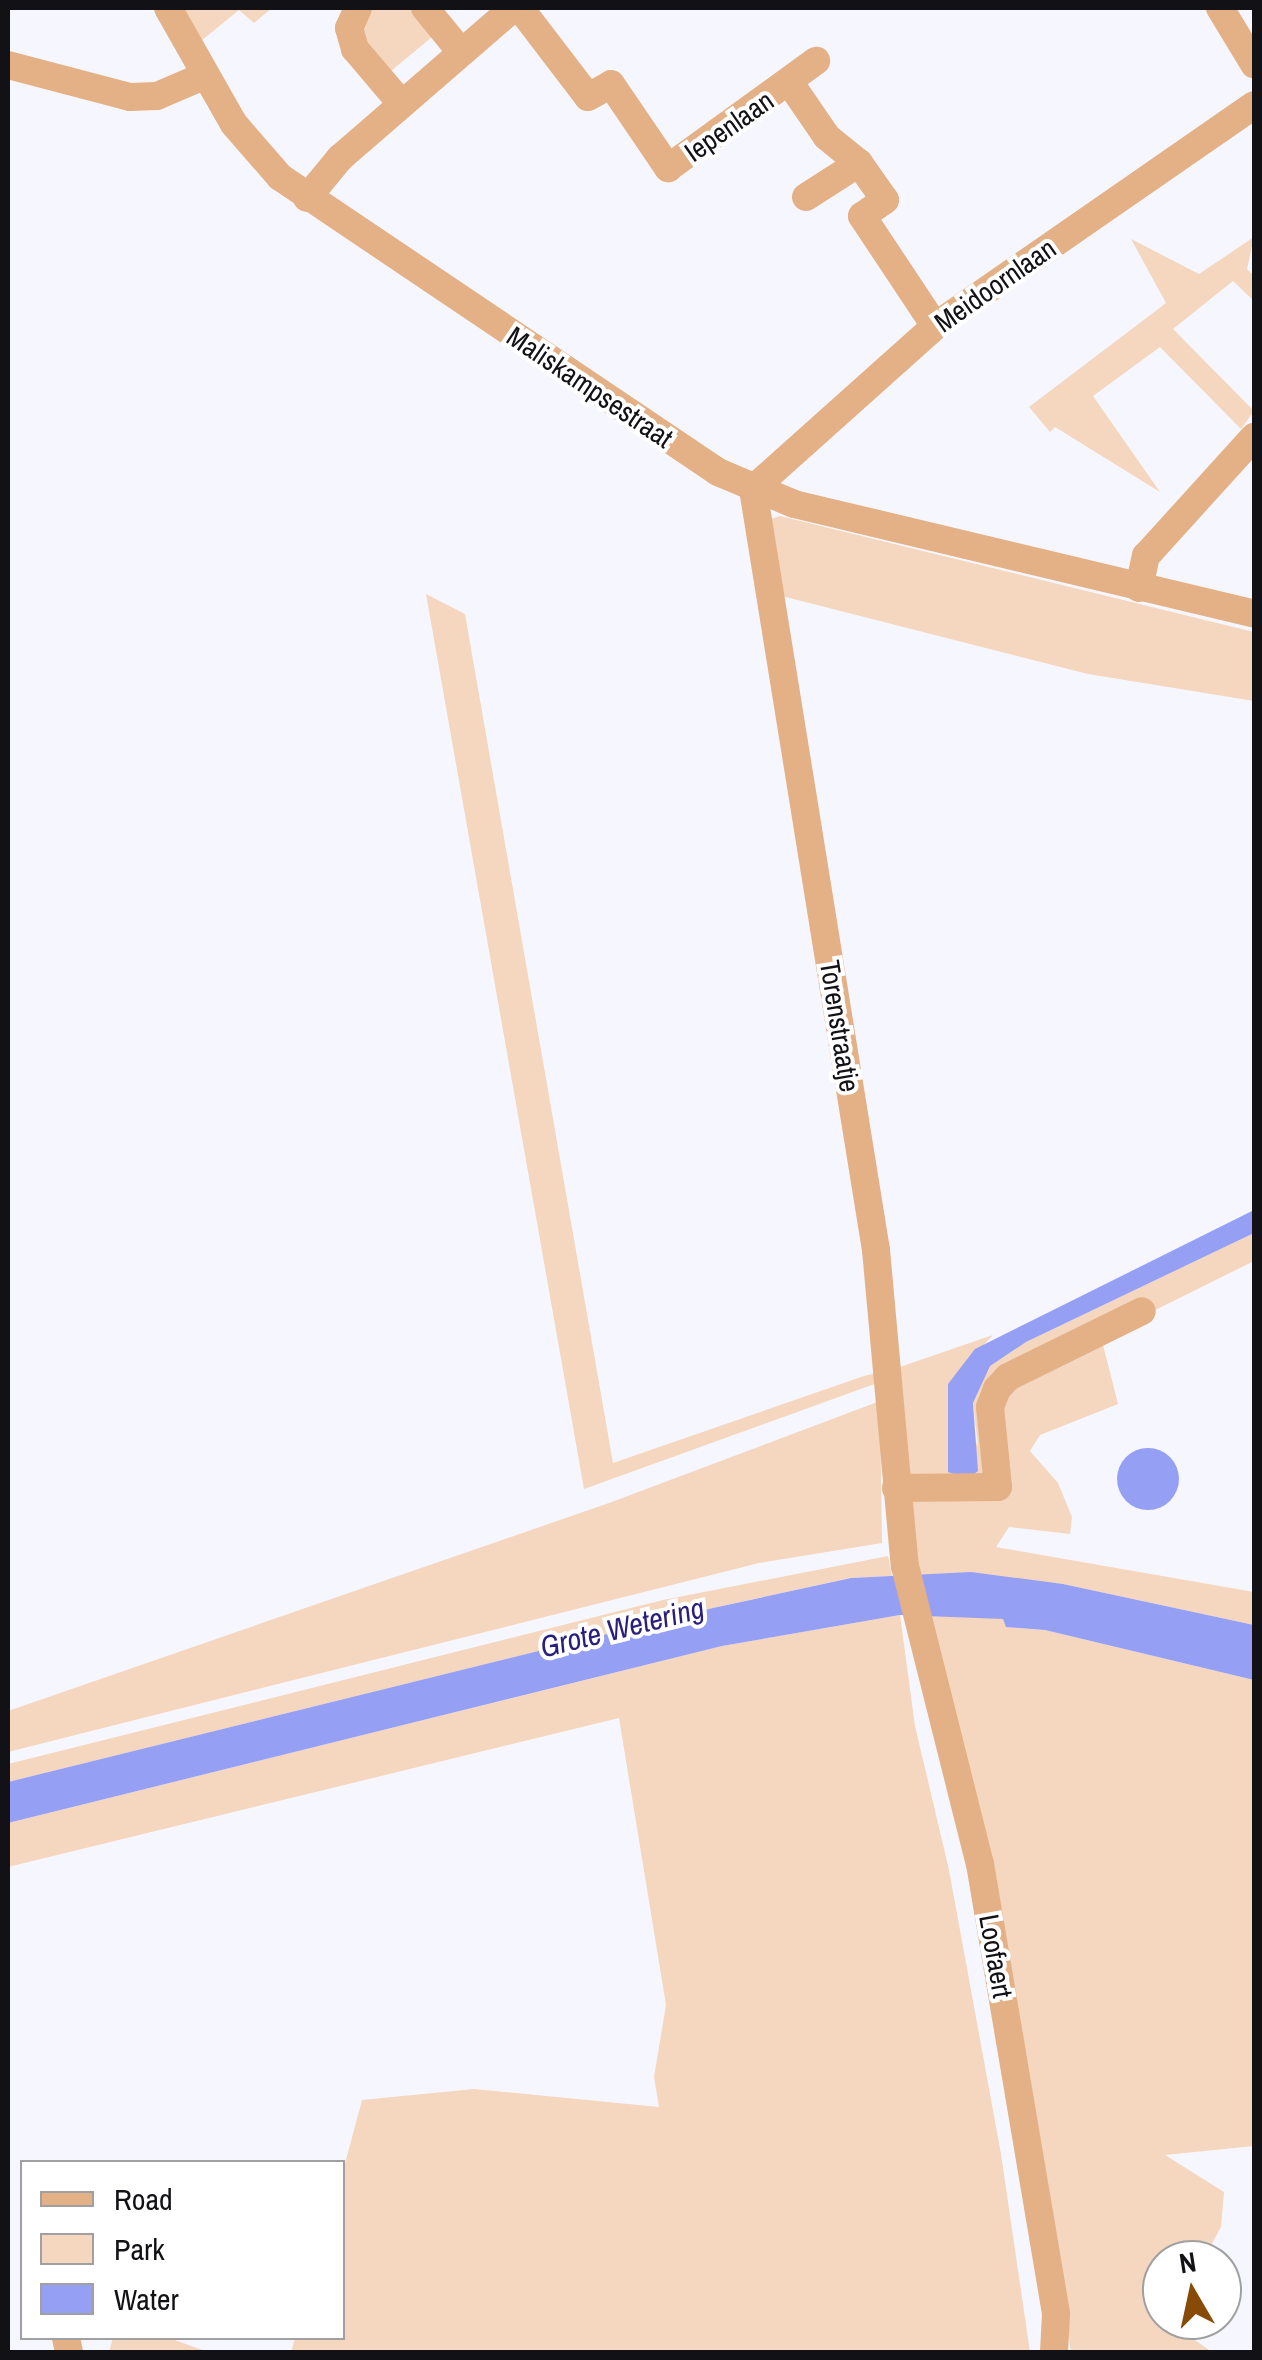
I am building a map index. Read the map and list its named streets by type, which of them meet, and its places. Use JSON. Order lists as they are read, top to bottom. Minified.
{"streets":{"street":["Iepenlaan","Meidoornlaan","Maliskampsestraat","Torenstraatje","Loofaert"]},"crossings":[["Iepenlaan","Meidoornlaan"],["Meidoornlaan","Maliskampsestraat"],["Meidoornlaan","Torenstraatje"],["Maliskampsestraat","Torenstraatje"],["Torenstraatje","Loofaert"]],"water":["Grote Wetering"],"legend":["Road","Park","Water"],"north":"top"}
